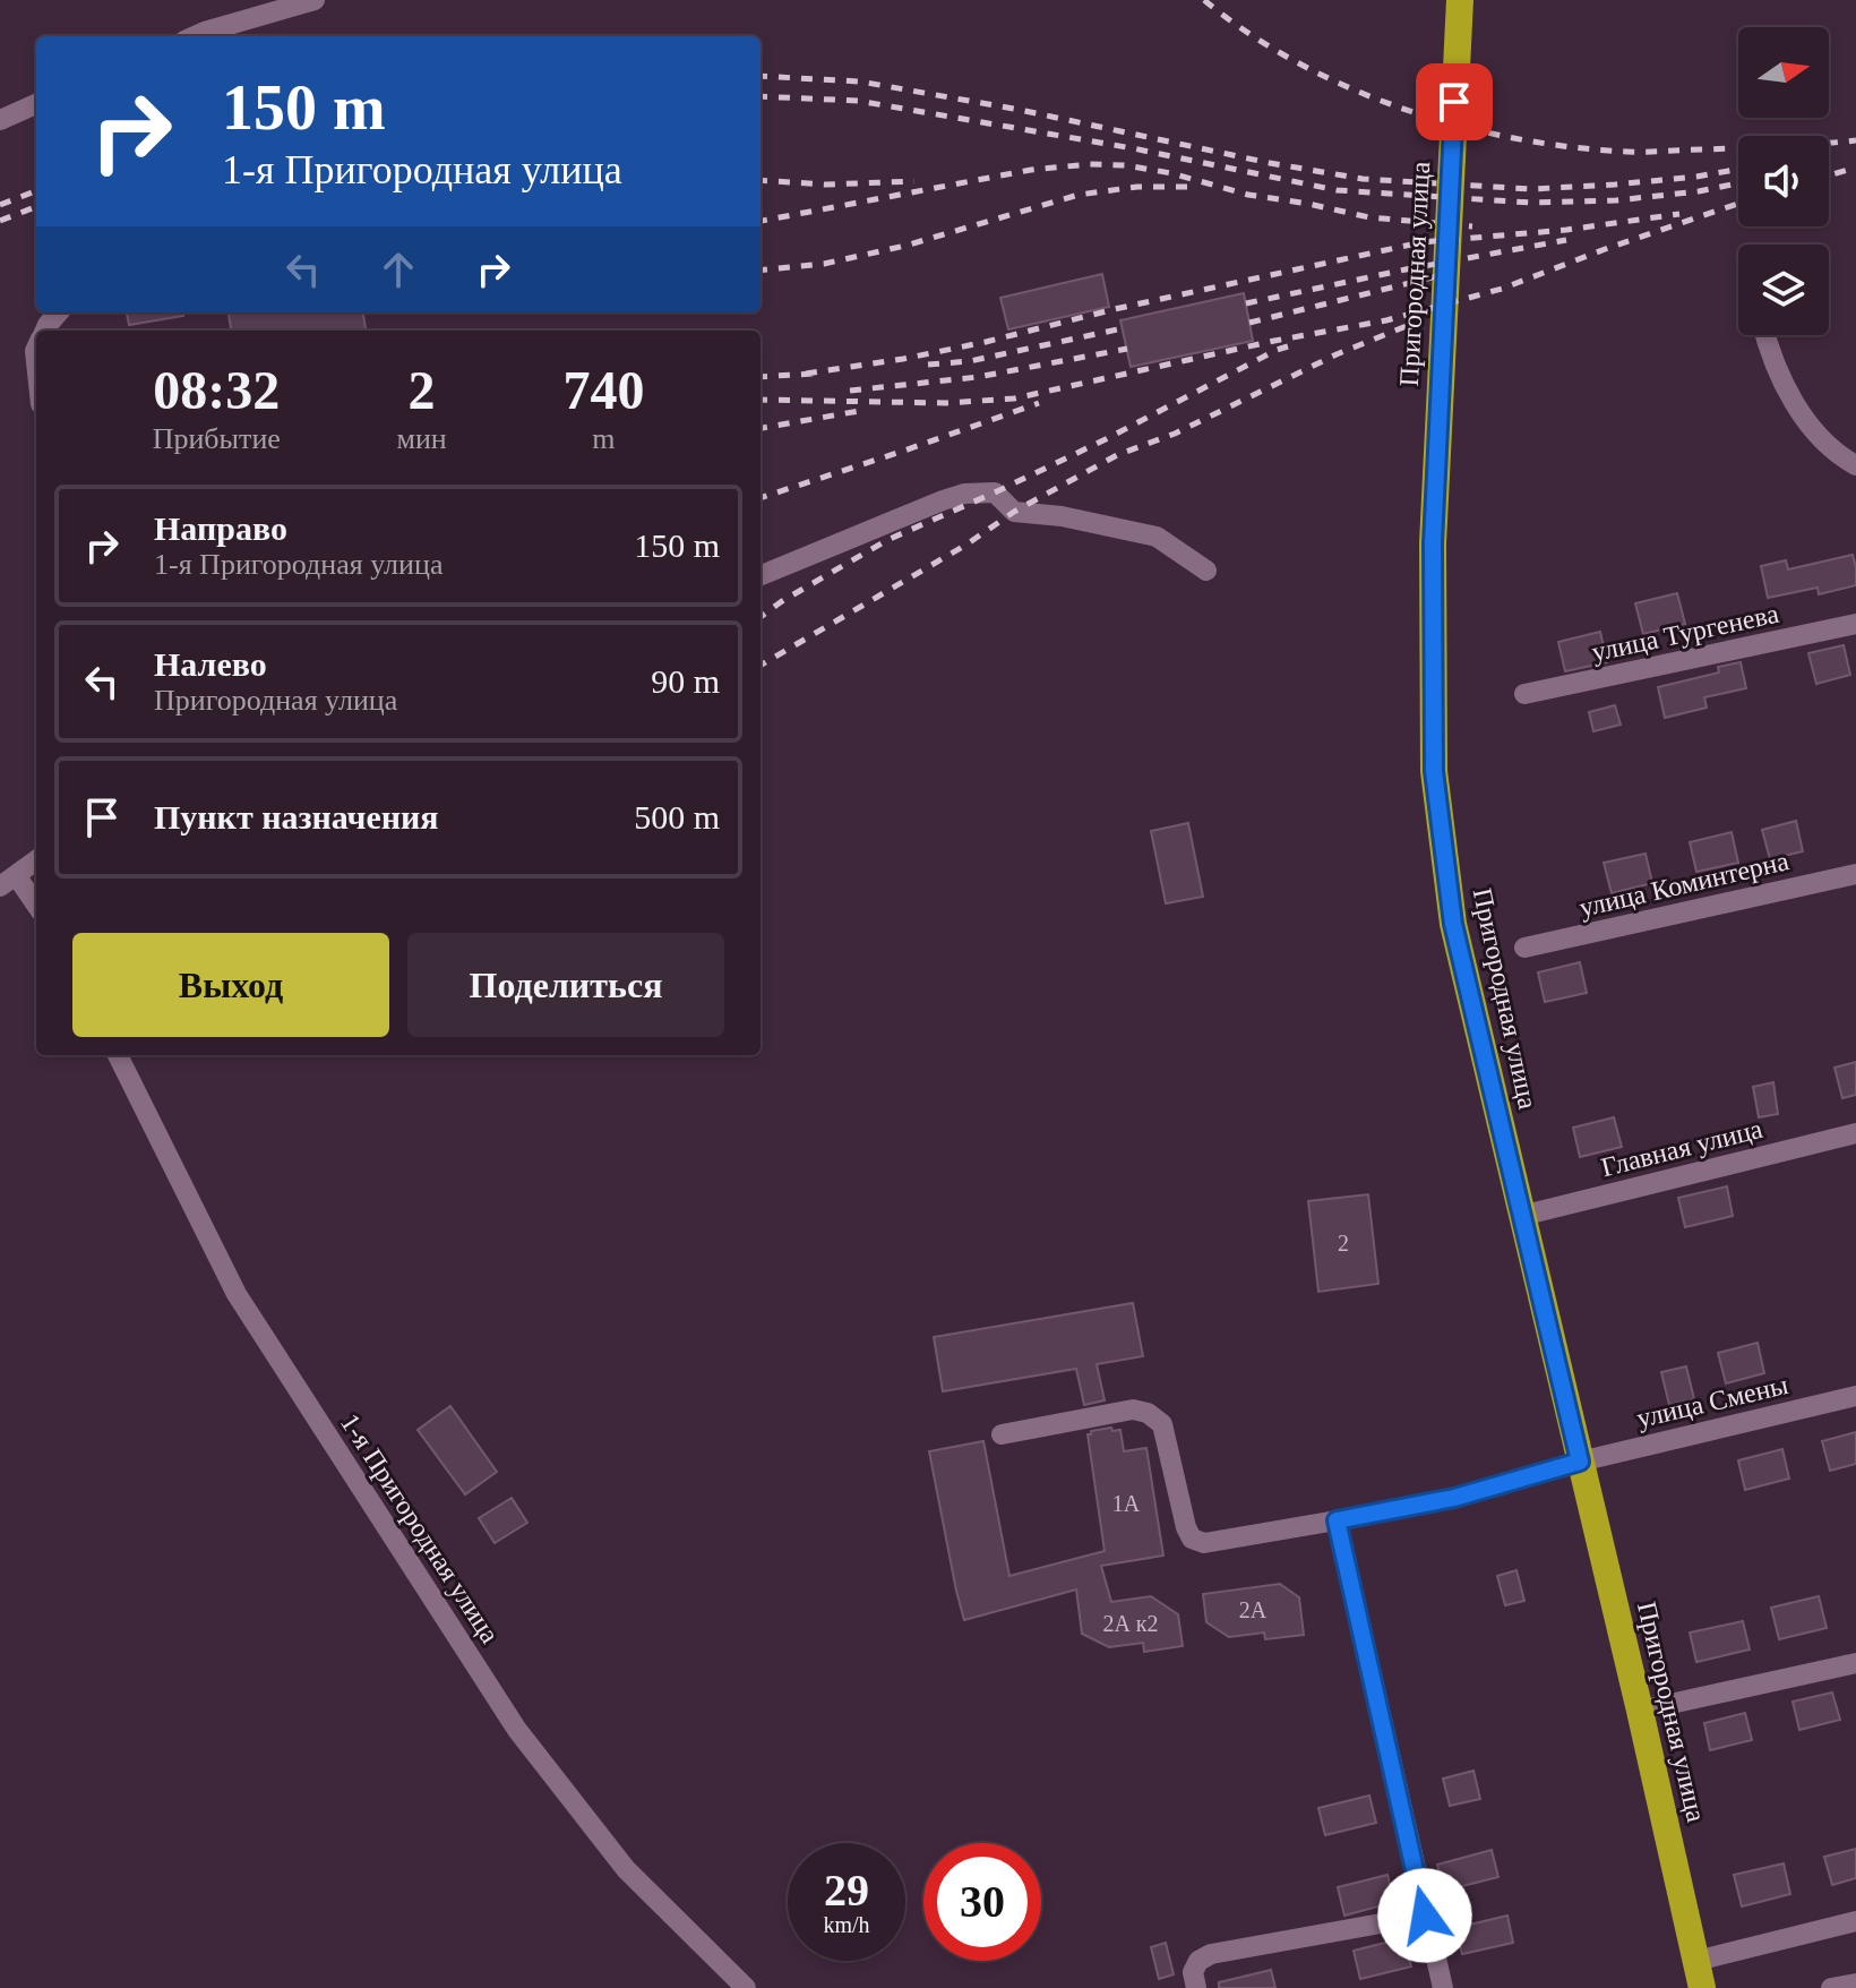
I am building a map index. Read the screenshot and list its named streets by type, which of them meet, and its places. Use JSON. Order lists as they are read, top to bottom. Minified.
{"streets":{"highway":["Пригородная улица"],"street":["улица Тургенева","улица Коминтерна","Главная улица","улица Смены","1-я Пригородная улица"]},"crossings":[["Пригородная улица","Главная улица"],["Пригородная улица","улица Смены"]],"house_numbers":["2","1А","2А","2А к2"],"north":"right","page":{"turn":["150 m","1-я Пригородная улица"],"eta":["08:32","Прибытие","2","мин","740","m"],"list":[{"name":"Направо","note":"1-я Пригородная улица","value":"150 m"},{"name":"Налево","note":"Пригородная улица","value":"90 m"},{"name":"Пункт назначения","value":"500 m"}],"buttons":["Выход","Поделиться"],"speed":"29 km/h","limit":"30"}}
